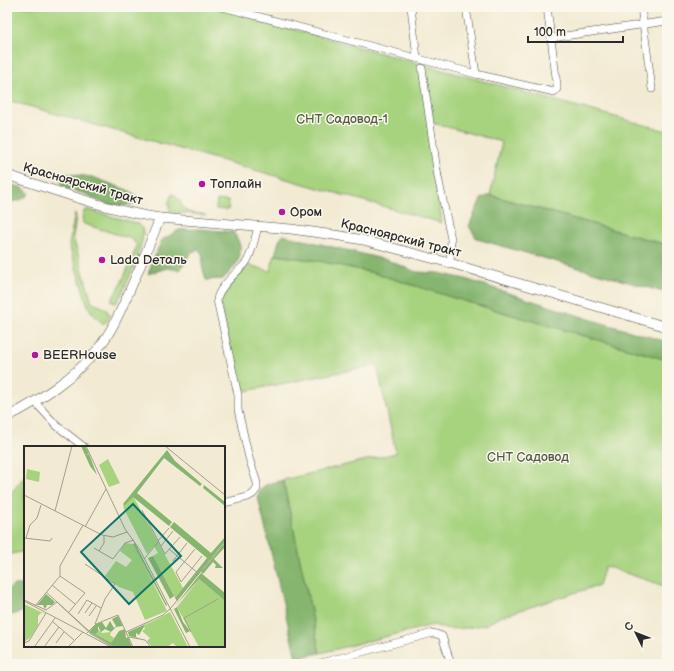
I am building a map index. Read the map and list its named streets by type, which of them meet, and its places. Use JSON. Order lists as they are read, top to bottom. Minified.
{"streets":{"main road":["Красноярский тракт"]},"parks":["СНТ Садовод-1","СНТ Садовод"],"places":["Топлайн","Ором","Lada Dеталь","BEERHouse"],"scale_bar":"100 m","north":"top left"}
